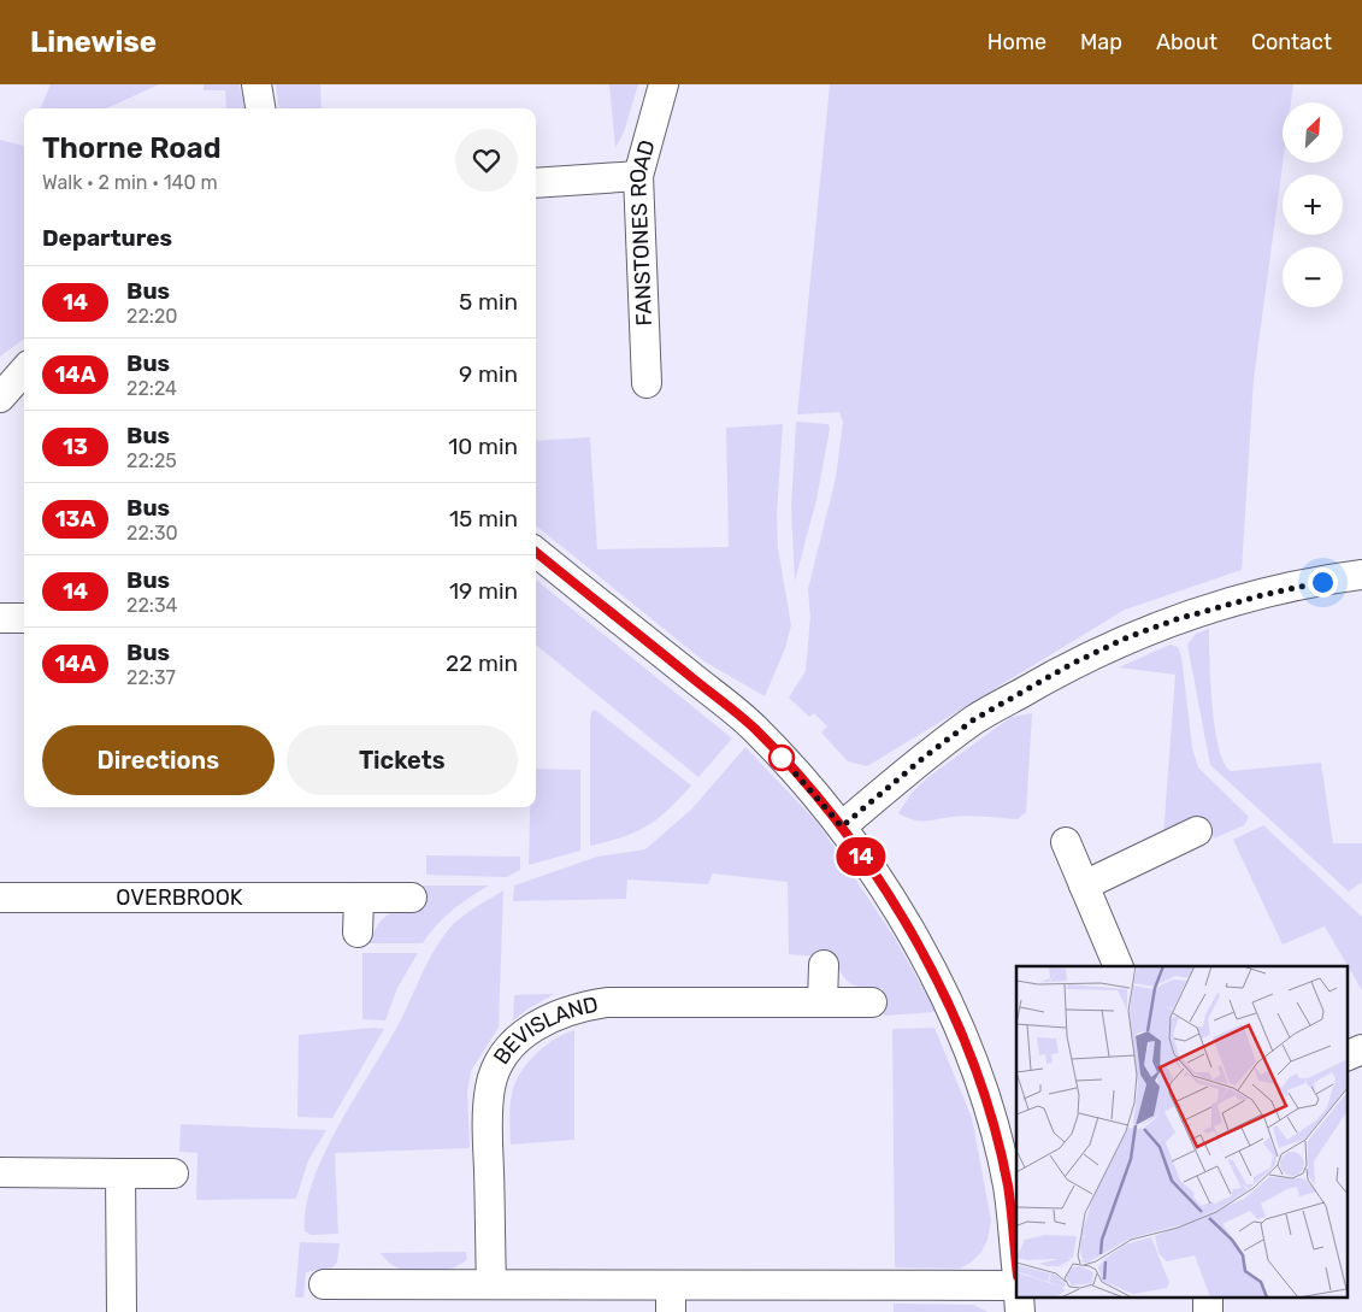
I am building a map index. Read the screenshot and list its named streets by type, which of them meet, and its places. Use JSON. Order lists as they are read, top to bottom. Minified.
{"streets":{"street":["FANSTONES ROAD","OVERBROOK","BEVISLAND"]},"lines":["bus line 14"],"north":"top right","page":{"header":"Linewise","nav":["Home","Map","About","Contact"],"on_map":"14","map_buttons":["+","−"],"heading":[["Thorne Road","Walk · 2 min · 140 m"],"Departures"],"list":[{"mark":"14","name":"Bus","note":"22:20","value":"5 min"},{"mark":"14A","name":"Bus","note":"22:24","value":"9 min"},{"mark":"13","name":"Bus","note":"22:25","value":"10 min"},{"mark":"13A","name":"Bus","note":"22:30","value":"15 min"},{"mark":"14","name":"Bus","note":"22:34","value":"19 min"},{"mark":"14A","name":"Bus","note":"22:37","value":"22 min"}],"buttons":["Directions","Tickets"]}}
